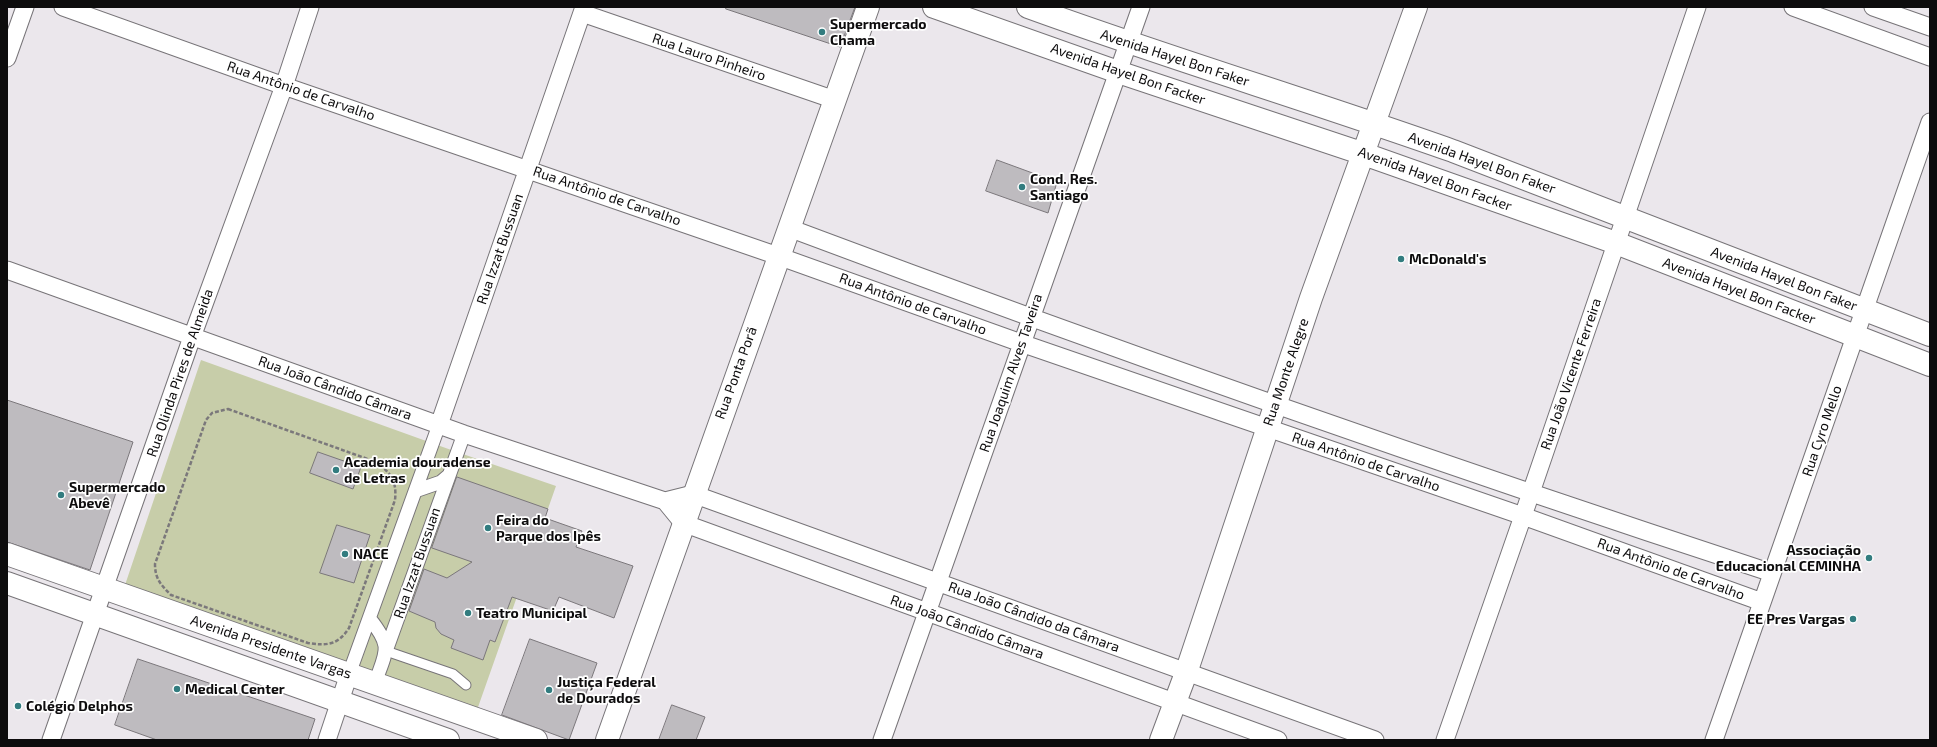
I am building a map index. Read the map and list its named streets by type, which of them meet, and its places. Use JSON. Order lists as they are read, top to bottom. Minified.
{"streets":{"street":["Rua Lauro Pinheiro","Avenida Hayel Bon Faker","Avenida Hayel Bon Facker","Rua Antônio de Carvalho","Rua Izzat Bussuan","Rua Monte Alegre","Rua Olinda Pires de Almeida","Rua Ponta Porã","Rua Joaquim Alves Taveira","Rua João Vicente Ferreira","Rua João Cândido Câmara","Rua Cyro Mello","Rua João Cândido da Câmara","Avenida Presidente Vargas"]},"crossings":[["Rua Lauro Pinheiro","Rua Izzat Bussuan"],["Rua Lauro Pinheiro","Rua Ponta Porã"],["Avenida Hayel Bon Faker","Rua Monte Alegre"],["Avenida Hayel Bon Faker","Rua Joaquim Alves Taveira"],["Avenida Hayel Bon Faker","Rua João Vicente Ferreira"],["Avenida Hayel Bon Faker","Rua Cyro Mello"],["Avenida Hayel Bon Facker","Rua Monte Alegre"],["Avenida Hayel Bon Facker","Rua Joaquim Alves Taveira"],["Avenida Hayel Bon Facker","Rua João Vicente Ferreira"],["Avenida Hayel Bon Facker","Rua Cyro Mello"],["Rua Antônio de Carvalho","Rua Izzat Bussuan"],["Rua Antônio de Carvalho","Rua Monte Alegre"],["Rua Antônio de Carvalho","Rua Olinda Pires de Almeida"],["Rua Antônio de Carvalho","Rua Ponta Porã"],["Rua Antônio de Carvalho","Rua Joaquim Alves Taveira"],["Rua Antônio de Carvalho","Rua João Vicente Ferreira"],["Rua Antônio de Carvalho","Rua Cyro Mello"],["Rua Izzat Bussuan","Rua João Cândido Câmara"],["Rua Izzat Bussuan","Avenida Presidente Vargas"],["Rua Monte Alegre","Rua João Cândido Câmara"],["Rua Monte Alegre","Rua João Cândido da Câmara"],["Rua Olinda Pires de Almeida","Rua João Cândido Câmara"],["Rua Olinda Pires de Almeida","Avenida Presidente Vargas"],["Rua Ponta Porã","Rua João Cândido Câmara"],["Rua Ponta Porã","Rua João Cândido da Câmara"],["Rua Joaquim Alves Taveira","Rua João Cândido Câmara"],["Rua Joaquim Alves Taveira","Rua João Cândido da Câmara"]],"places":["Supermercado Chama","Cond. Res. Santiago","McDonald's","Academia douradense de Letras","Supermercado Abevê","Feira do Parque dos Ipês","NACE","Associação Educacional CEMINHA","Teatro Municipal","EE Pres Vargas","Medical Center","Justiça Federal de Dourados","Colégio Delphos"]}
